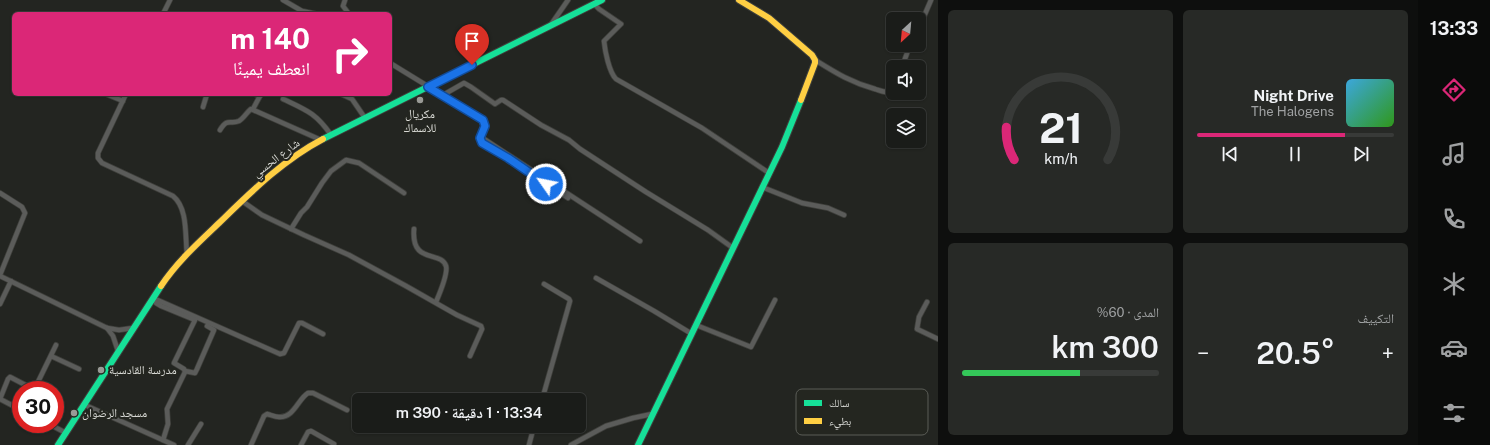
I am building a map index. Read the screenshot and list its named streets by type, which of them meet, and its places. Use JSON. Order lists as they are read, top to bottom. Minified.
{"streets":{"street":["شارع الحسي"]},"places":["مكريال للاسماك","مدرسة القادسية","مسجد الرضوان"],"legend":["سالك","بطيء"],"north":"bottom left","page":{"tabs":"13:33","turn":["140 m","انعطف يمينًا"],"song":["Night Drive","The Halogens"],"tile":["التكييف",["المدى · 60%","300 km"]],"heat":["−","20.5°","+"],"limit":"30","trip":"13:34 · 1 دقيقة · 390 m","gauge":["21","km/h"]}}
